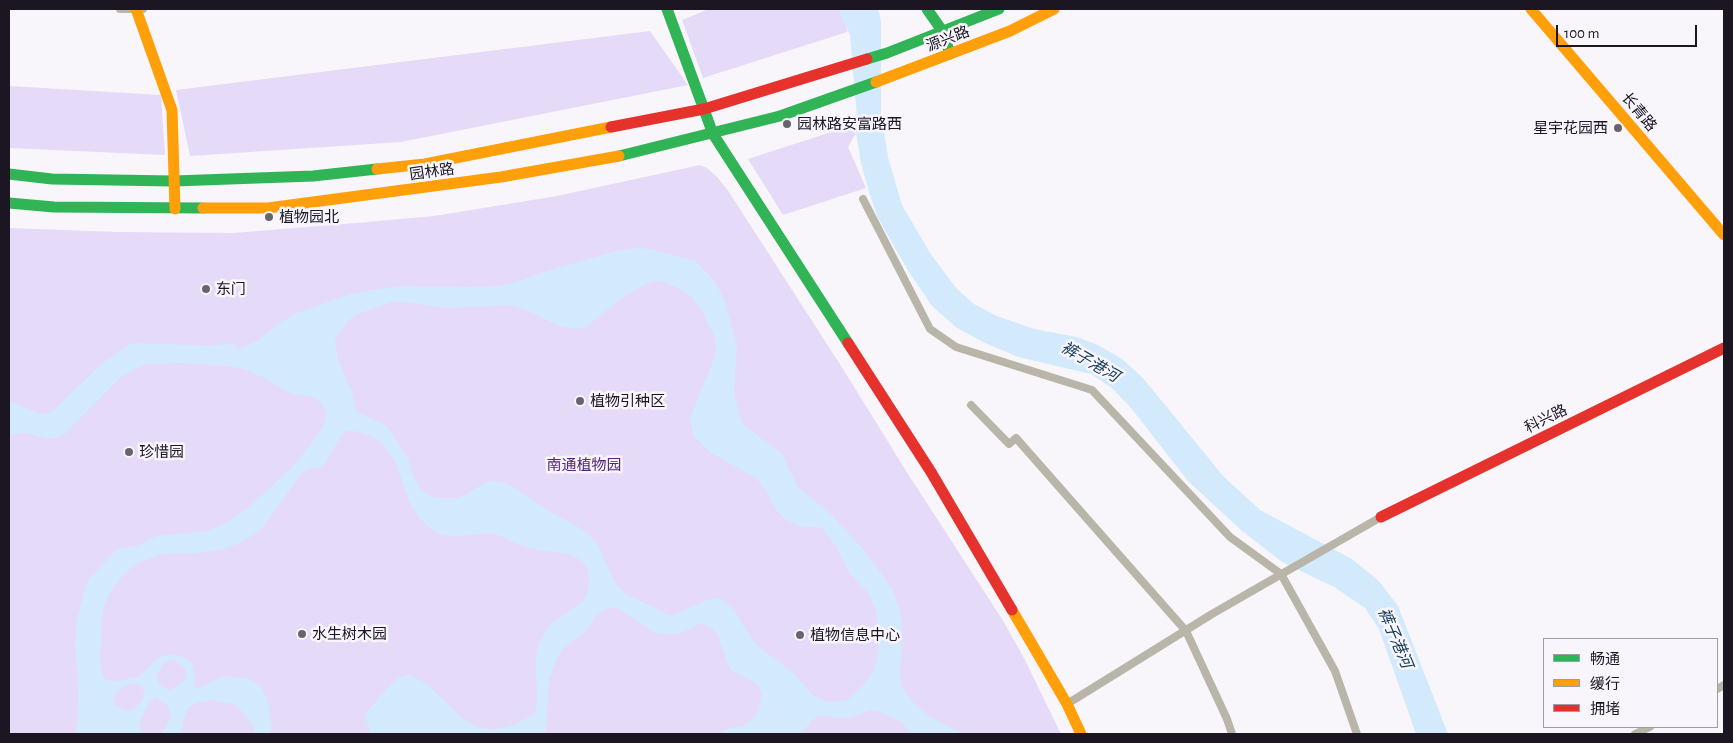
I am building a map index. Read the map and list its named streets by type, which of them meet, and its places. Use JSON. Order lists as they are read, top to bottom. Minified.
{"streets":{"main road":["源兴路","长青路","园林路","科兴路"]},"crossings":[["源兴路","园林路"]],"water":["裤子港河"],"parks":["南通植物园"],"places":["园林路安富路西","星宇花园西","植物园北","东门","植物引种区","珍惜园","水生树木园","植物信息中心"],"legend":["畅通","缓行","拥堵"],"scale_bar":"100 m"}
